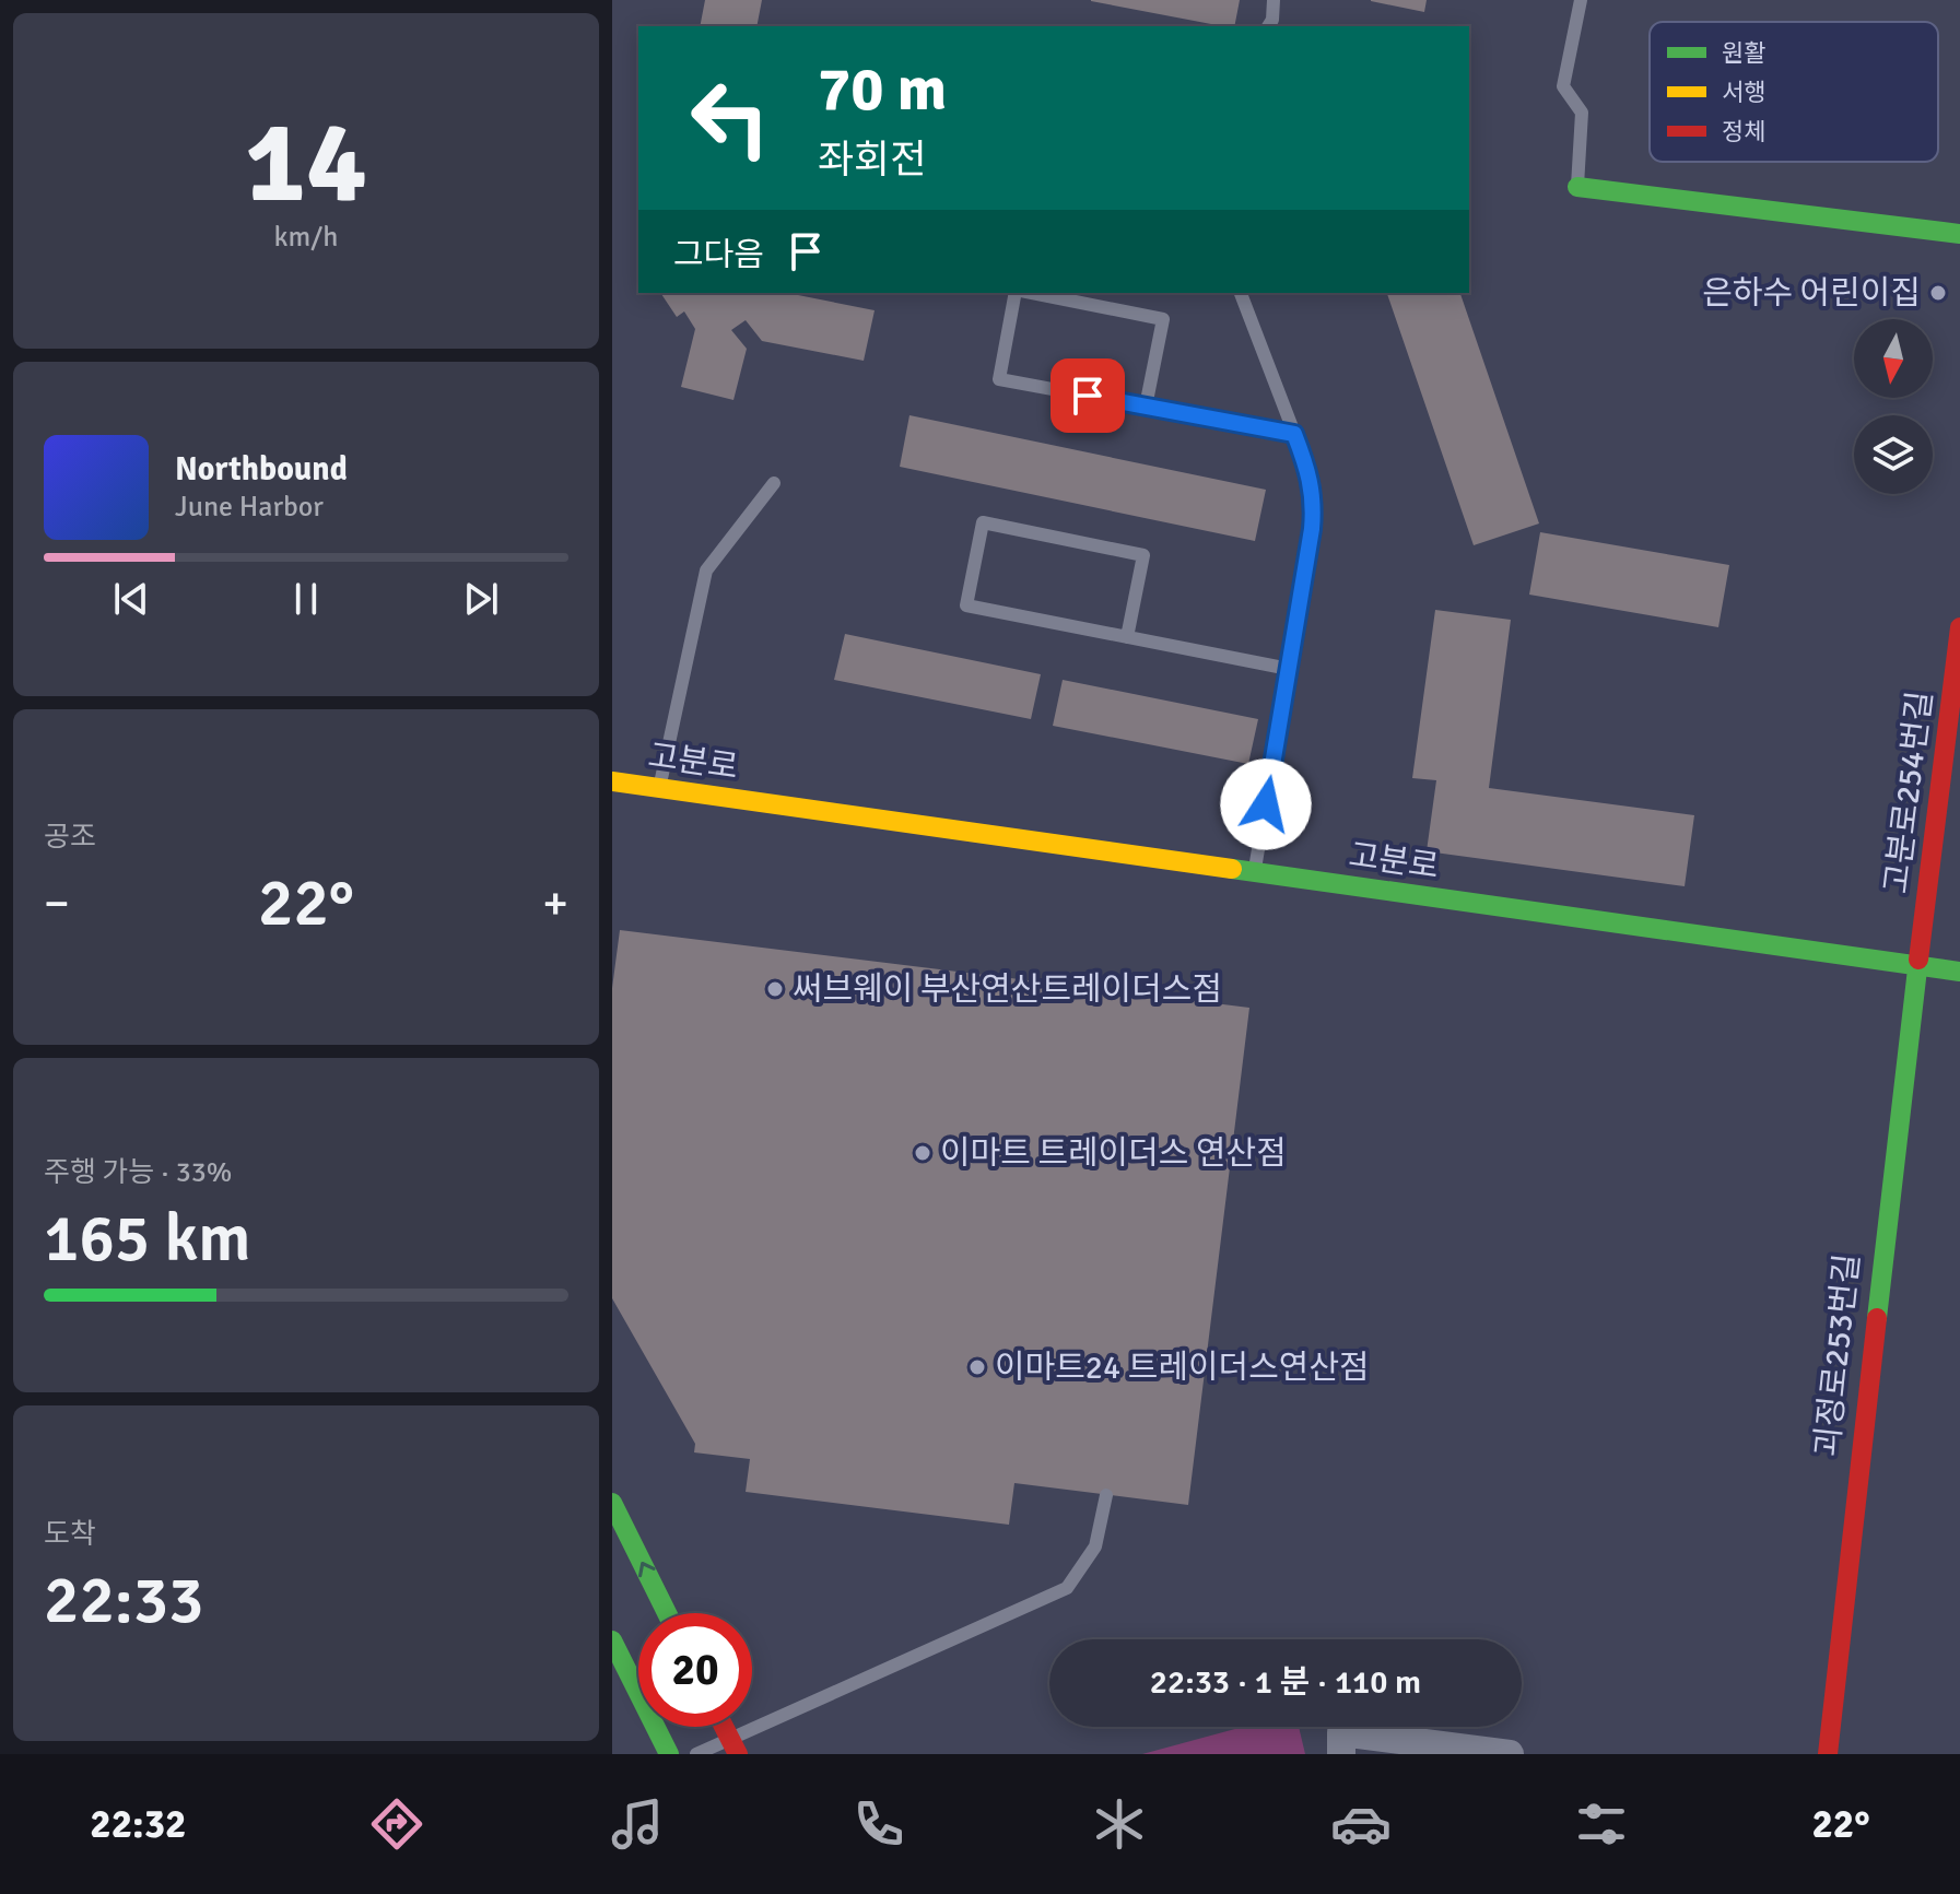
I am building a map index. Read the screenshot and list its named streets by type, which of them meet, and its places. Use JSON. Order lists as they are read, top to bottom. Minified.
{"streets":{"main road":["고분로","고분로254번길","괴정로253번길"]},"crossings":[["고분로","고분로254번길"],["고분로","괴정로253번길"],["고분로254번길","괴정로253번길"]],"places":["은하수 어린이집","써브웨이 부산연산트레이더스점","이마트 트레이더스 연산점","이마트24 트레이더스연산점"],"legend":["원활","서행","정체"],"north":"bottom","page":{"tile":[["14","km/h"],"공조",["주행 가능 · 33%","165 km"],["도착","22:33"]],"turn":["70 m","좌회전"],"then":"그다음","song":["Northbound","June Harbor"],"heat":["−","22°","+"],"limit":"20","trip":"22:33 · 1 분 · 110 m","tabs":["22:32","22°"]}}
